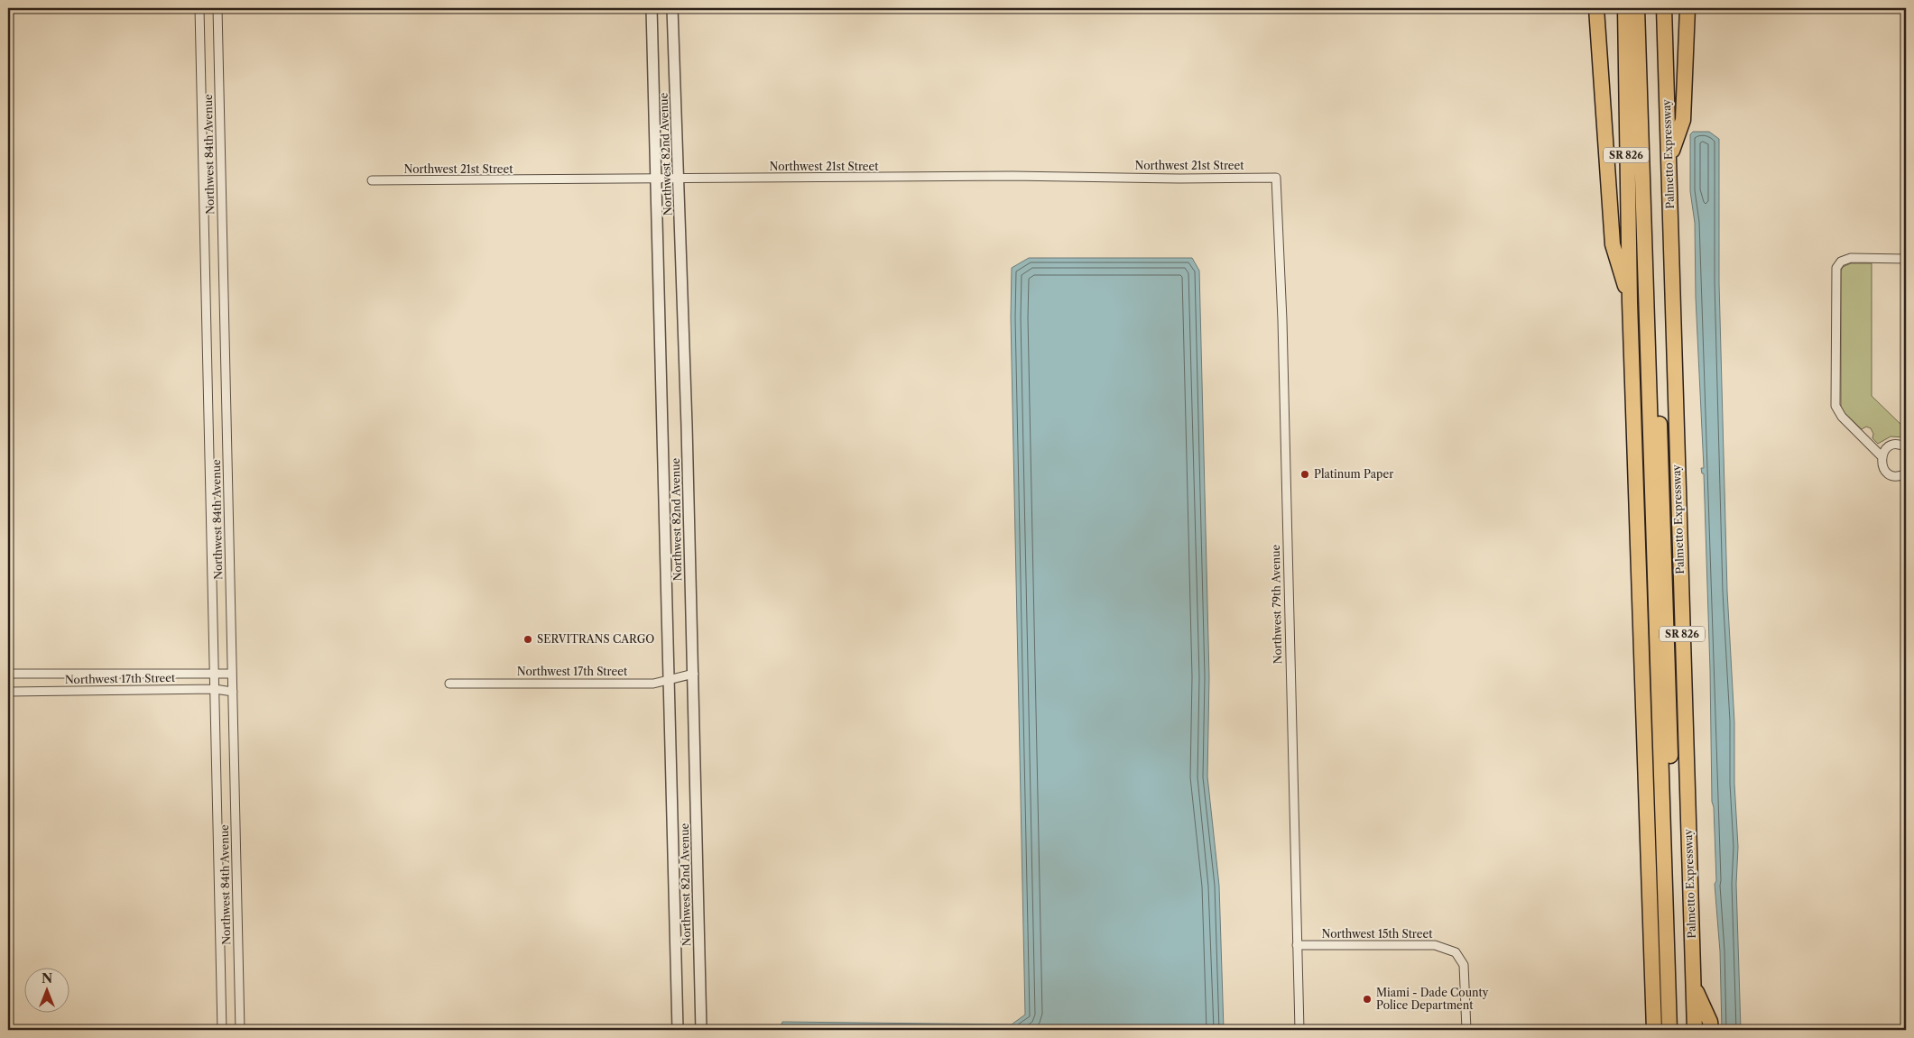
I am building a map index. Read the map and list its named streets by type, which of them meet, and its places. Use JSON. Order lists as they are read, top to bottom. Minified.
{"streets":{"highway":["Palmetto Expressway","SR 826"],"street":["Northwest 84th Avenue","Northwest 82nd Avenue","Northwest 21st Street","Northwest 79th Avenue","Northwest 17th Street","Northwest 15th Street"]},"crossings":[["Northwest 84th Avenue","Northwest 17th Street"],["Northwest 82nd Avenue","Northwest 21st Street"],["Northwest 82nd Avenue","Northwest 17th Street"],["Northwest 21st Street","Northwest 79th Avenue"],["Northwest 79th Avenue","Northwest 15th Street"]],"places":["Platinum Paper","SERVITRANS CARGO","Miami - Dade County Police Department"],"north":"top"}
